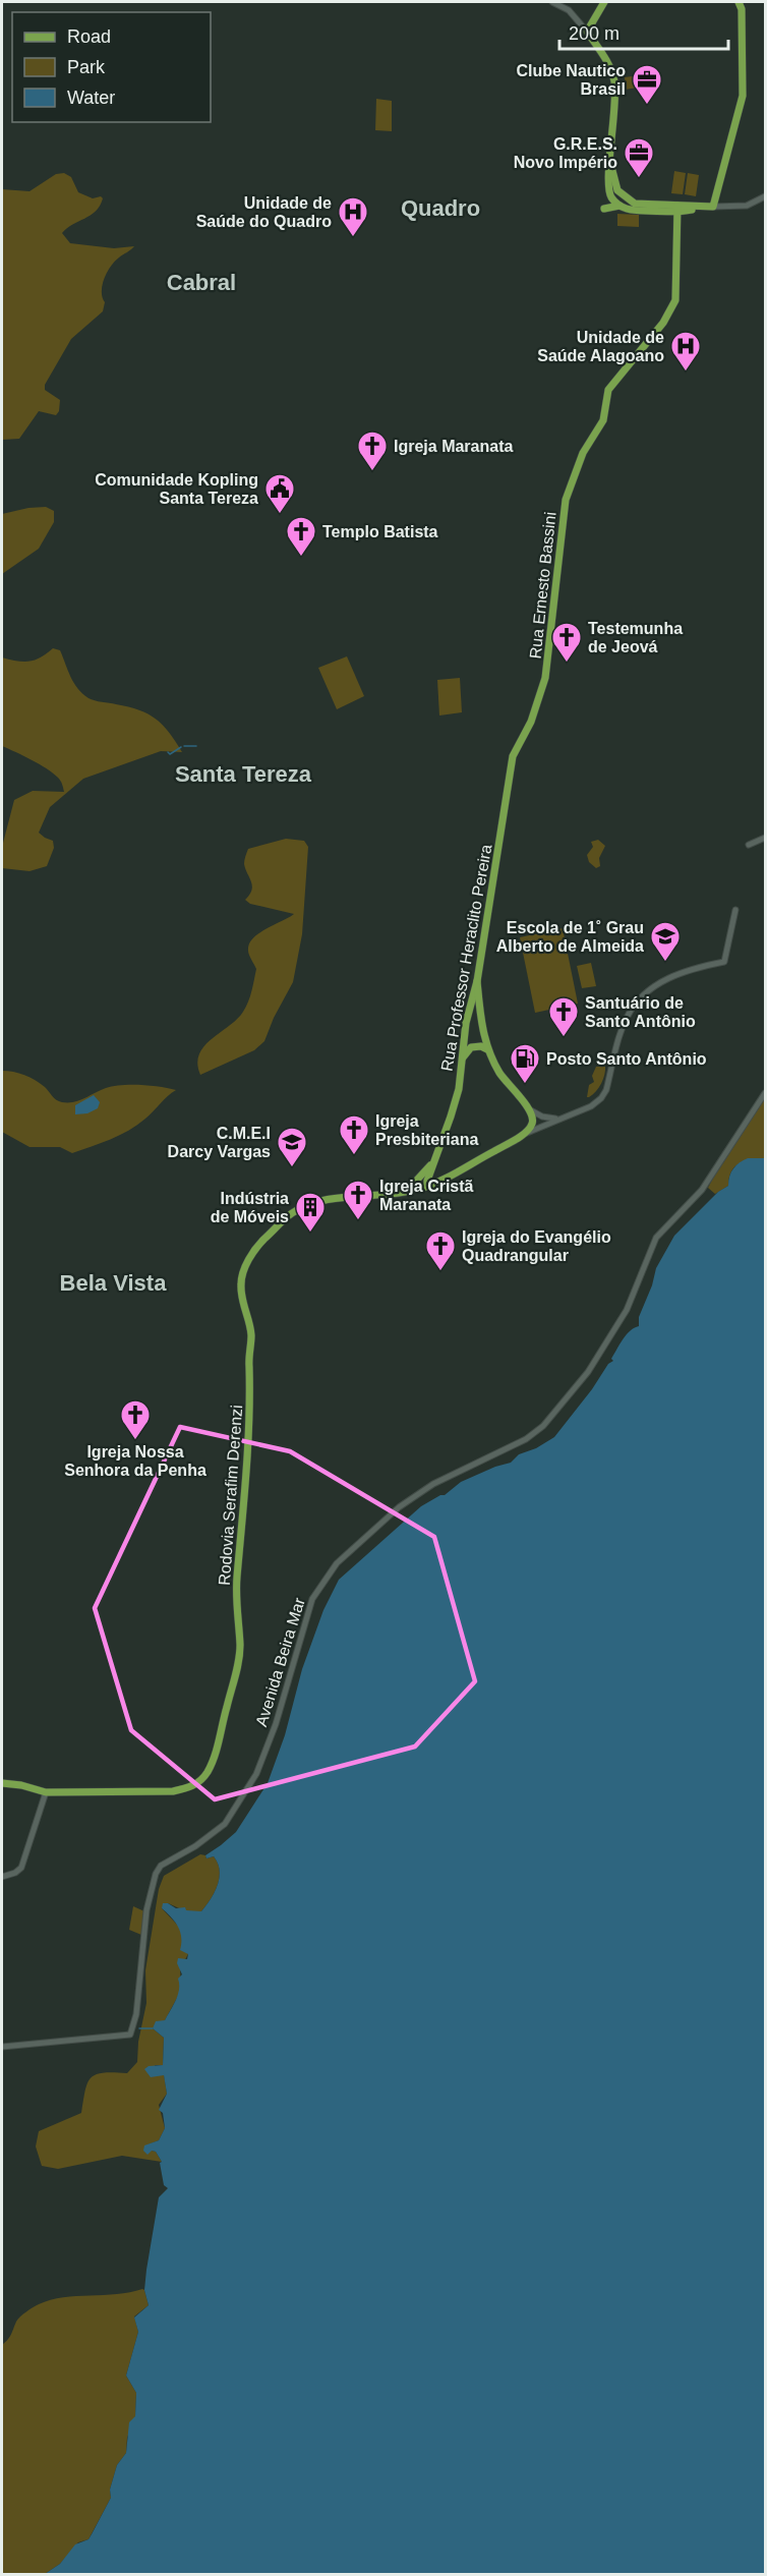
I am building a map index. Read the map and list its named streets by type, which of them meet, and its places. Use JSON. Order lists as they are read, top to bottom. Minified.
{"streets":{"main road":["Rua Ernesto Bassini","Rua Professor Heraclito Pereira","Rodovia Serafim Derenzi"],"street":["Avenida Beira Mar"]},"crossings":[["Rua Ernesto Bassini","Rua Professor Heraclito Pereira"]],"districts":["Quadro","Cabral","Santa Tereza","Bela Vista"],"places":{"office":["Clube Nautico Brasil","G.R.E.S. Novo Império"],"hospital":["Unidade de Saúde do Quadro","Unidade de Saúde Alagoano"],"church":["Igreja Maranata","Templo Batista","Testemunha de Jeová","Santuário de Santo Antônio","Igreja Presbiteriana","Igreja Cristã Maranata","Igreja do Evangélio Quadrangular","Igreja Nossa Senhora da Penha"],"public building":["Comunidade Kopling Santa Tereza"],"school or university":["Escola de 1˚ Grau Alberto de Almeida","C.M.E.I Darcy Vargas"],"fuel station":["Posto Santo Antônio"],"building":["Indústria de Móveis"]},"legend":["Road","Park","Water"],"scale_bar":"200 m"}
